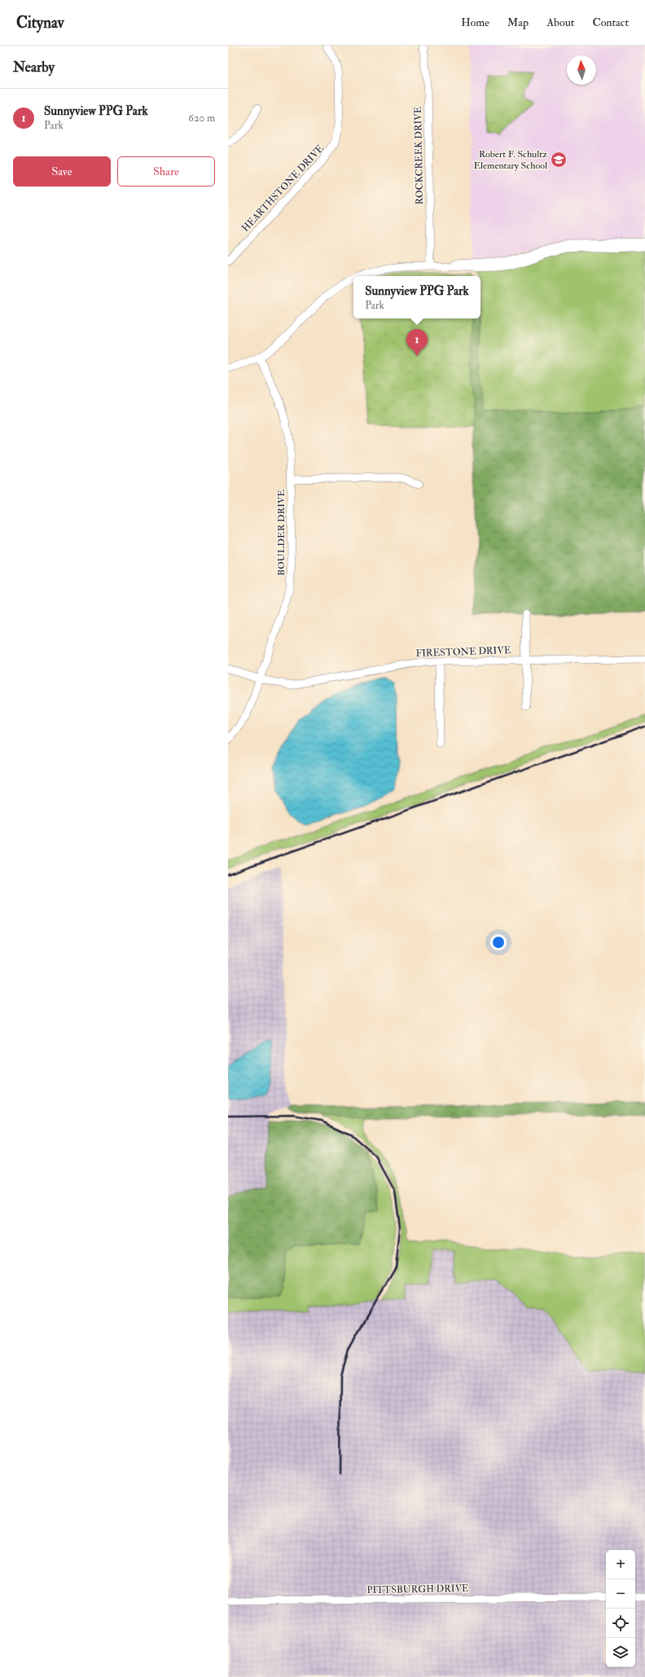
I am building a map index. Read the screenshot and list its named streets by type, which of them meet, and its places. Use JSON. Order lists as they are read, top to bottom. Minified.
{"streets":{"street":["ROCKCREEK DRIVE","HEARTHSTONE DRIVE","BOULDER DRIVE","FIRESTONE DRIVE","PITTSBURGH DRIVE"]},"crossings":[["BOULDER DRIVE","FIRESTONE DRIVE"]],"places":{"school or university":["Robert F. Schultz Elementary School"]},"north":"top","page":{"header":"Citynav","nav":["Home","Map","About","Contact"],"heading":"Nearby","list":[{"mark":"1","name":"Sunnyview PPG Park","note":"Park","value":"620 m"}],"buttons":["Save","Share"],"popup":["Sunnyview PPG Park","Park"],"pins":"1","map_buttons":["+","−"]}}
